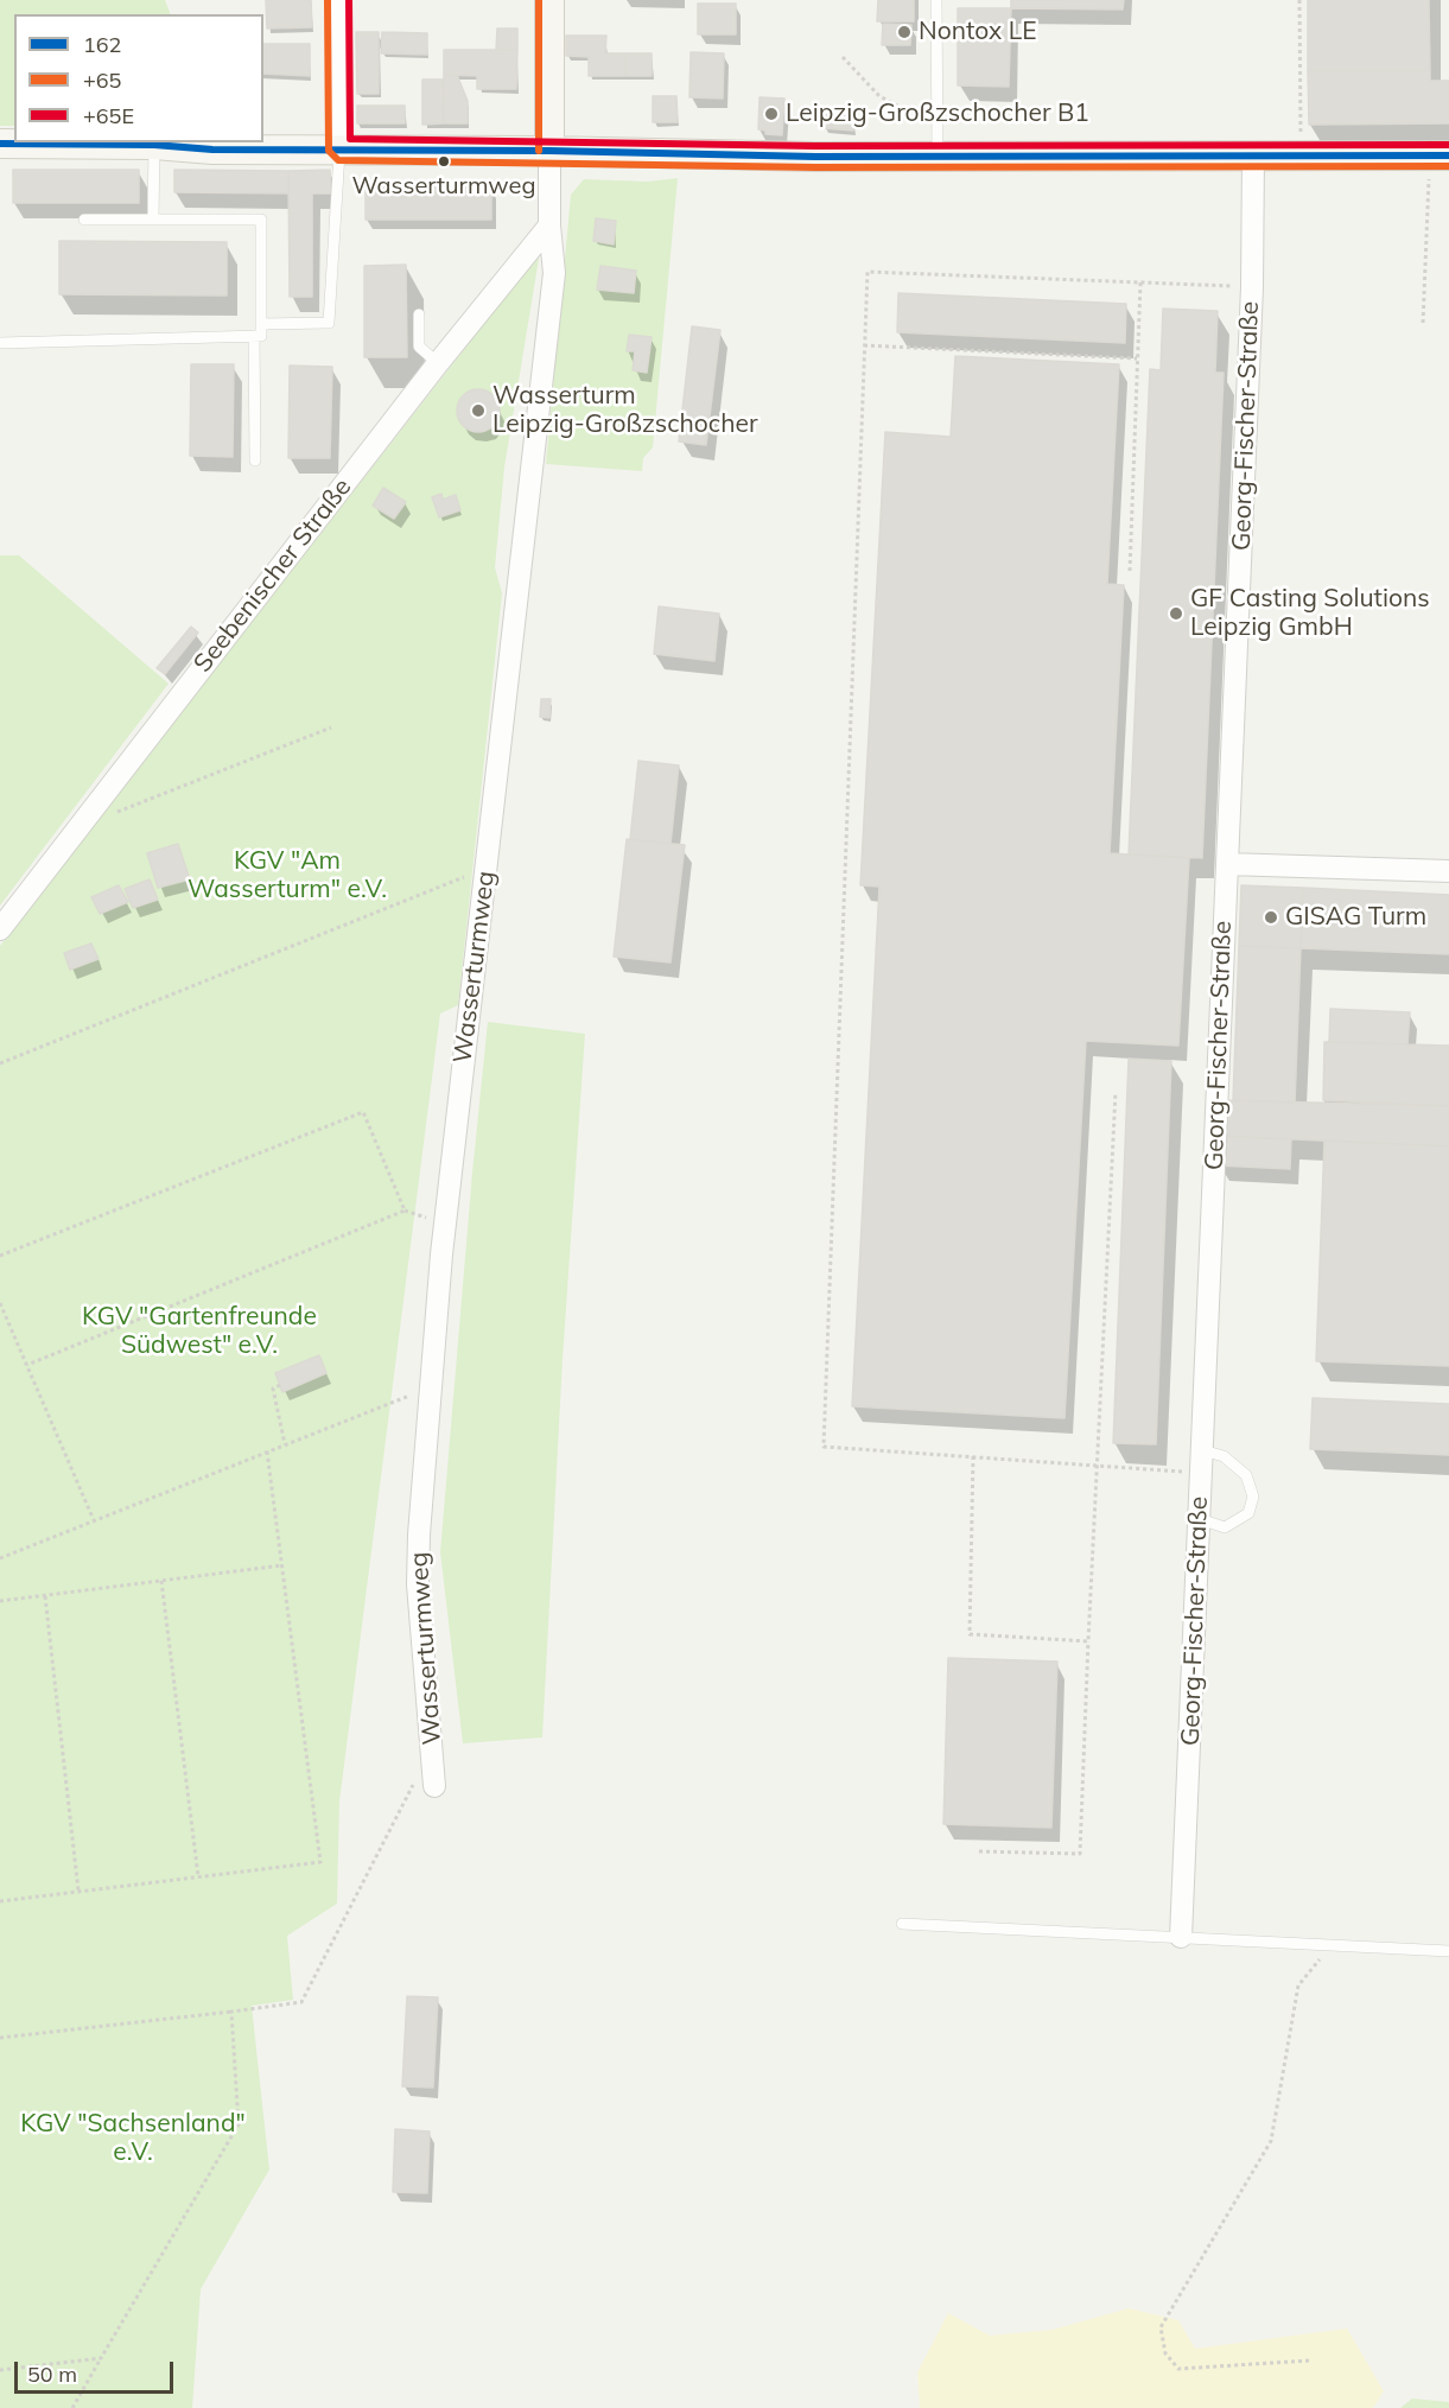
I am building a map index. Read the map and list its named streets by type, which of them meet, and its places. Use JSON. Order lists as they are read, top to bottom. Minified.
{"streets":{"street":["Georg-Fischer-Straße","Seebenischer Straße","Wasserturmweg"]},"crossings":[["Seebenischer Straße","Wasserturmweg"]],"parks":["KGV \"Am Wasserturm\" e.V.","KGV \"Gartenfreunde Südwest\" e.V.","KGV \"Sachsenland\" e.V."],"places":["Nontox LE","Leipzig-Großzschocher B1","Wasserturmweg","Wasserturm Leipzig-Großzschocher","GF Casting Solutions Leipzig GmbH","GISAG Turm"],"lines":["transit line +65","transit line +65E","transit line 162"],"legend":["162","+65","+65E"],"scale_bar":"50 m"}
